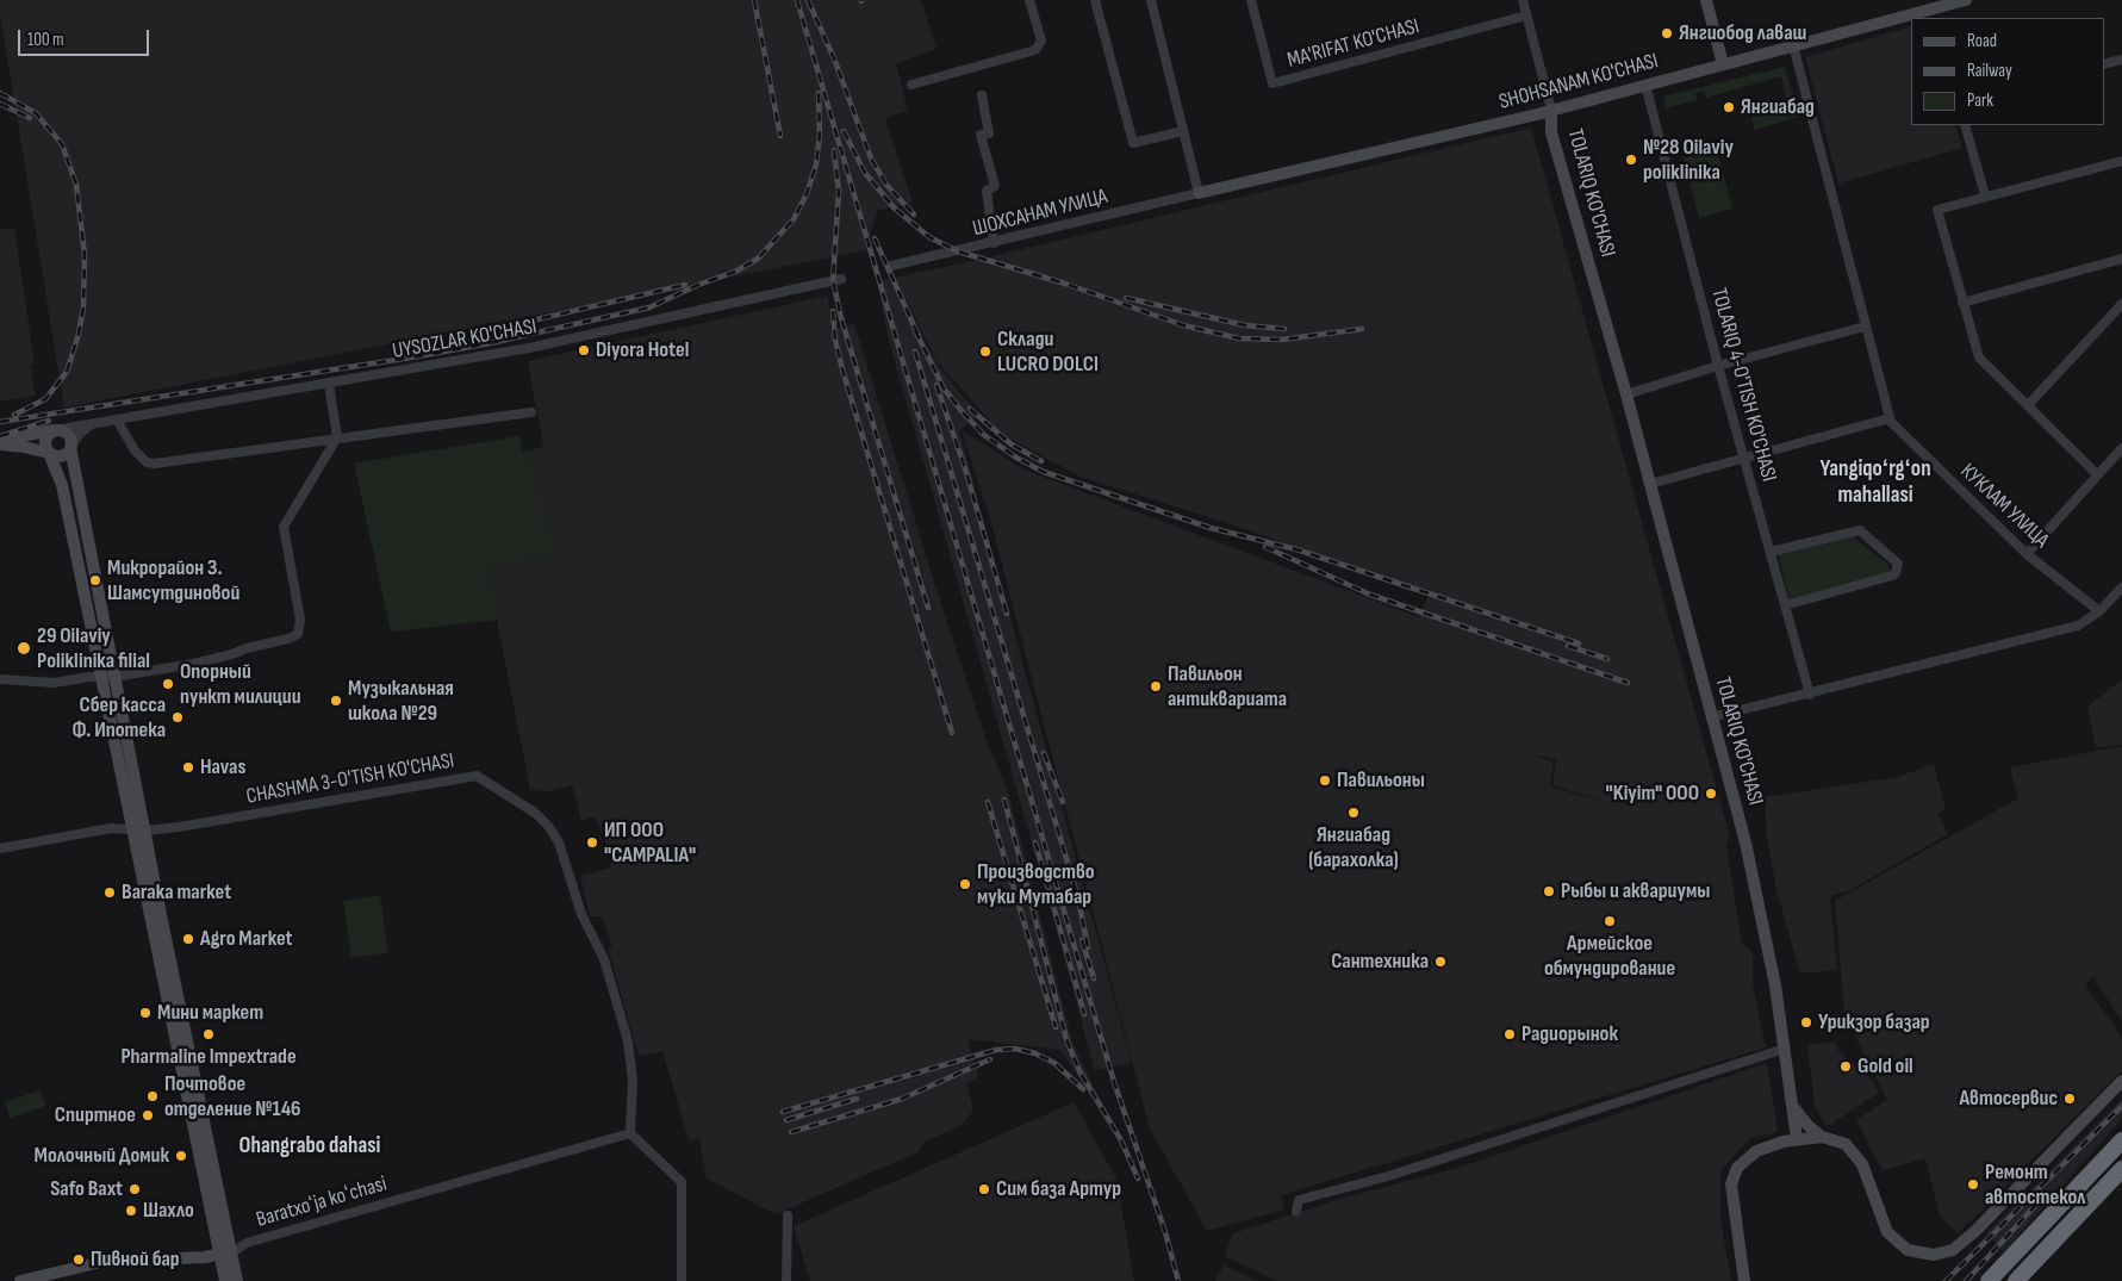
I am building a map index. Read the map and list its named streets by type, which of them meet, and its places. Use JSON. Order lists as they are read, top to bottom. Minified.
{"streets":{"street":["MA'RIFAT KO'CHASI","SHOHSANAM KO'CHASI","TOLARIQ KO'CHASI","ШОХСАНАМ УЛИЦА","UYSOZLAR KO'CHASI","TOLARIQ 4-O'TISH KO'CHASI","КУКЛАМ УЛИЦА","CHASHMA 3-O'TISH KO'CHASI","Baratxoʻja koʻchasi"]},"crossings":[["MA'RIFAT KO'CHASI","TOLARIQ KO'CHASI"],["SHOHSANAM KO'CHASI","TOLARIQ KO'CHASI"],["SHOHSANAM KO'CHASI","ШОХСАНАМ УЛИЦА"],["SHOHSANAM KO'CHASI","TOLARIQ 4-O'TISH KO'CHASI"],["CHASHMA 3-O'TISH KO'CHASI","Baratxoʻja koʻchasi"]],"districts":["Yangiqoʻrgʻon mahallasi","Ohangrabo dahasi"],"places":["Янгиобод лаваш","Янгиабад","№28 Oilaviy poliklinika","Diyora Hotel","Склади LUCRO DOLCI","Микрорайон З. Шамсутдиновой","29 Oilaviy Poliklinika filial","Опорный пункт милиции","Павильон антиквариата","Музыкальная школа №29","Сбер касса Ф. Ипотека","Havas","Павильоны","\"Kiyim\" ООО","Янгиабад (барахолка)","ИП ООО \"CAMPALIA\"","Производство муки Мутабар","Рыбы и аквариумы","Baraka market","Армейское обмундирование","Agro Market","Сантехника","Мини маркет","Урикзор базар","Pharmaline Impextrade","Радиорынок","Gold oil","Почтовое отделение №146","Автосервис","Спиртное","Молочный Домик","Ремонт автостекол","Safo Baxt","Сим база Артур","Шахло","Пивной бар"],"legend":["Road","Railway","Park"],"scale_bar":"100 m"}
